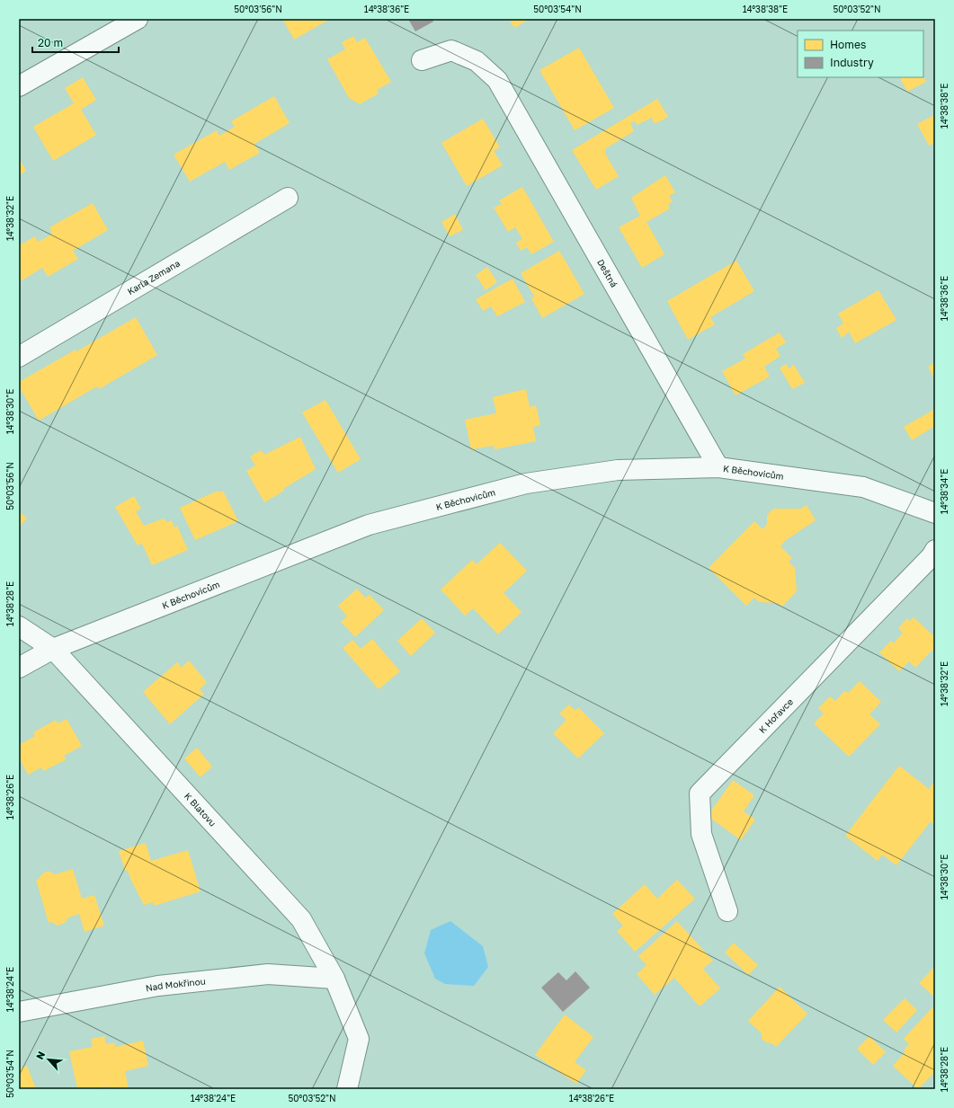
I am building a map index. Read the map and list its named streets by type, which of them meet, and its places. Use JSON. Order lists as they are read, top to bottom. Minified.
{"streets":{"street":["Deštná","Karla Zemana","K Běchovicům","K Hořavce","K Blatovu","Nad Mokřinou"]},"crossings":[["Deštná","K Běchovicům"],["K Běchovicům","K Blatovu"],["K Blatovu","Nad Mokřinou"]],"legend":["Homes","Industry"],"scale_bar":"20 m","north":"top left","coordinates":["50°03'56\"N","14°38'36\"E","50°03'54\"N","14°38'38\"E","50°03'52\"N","14°38'32\"E","14°38'30\"E","14°38'34\"E","14°38'28\"E","14°38'26\"E","14°38'24\"E"]}
